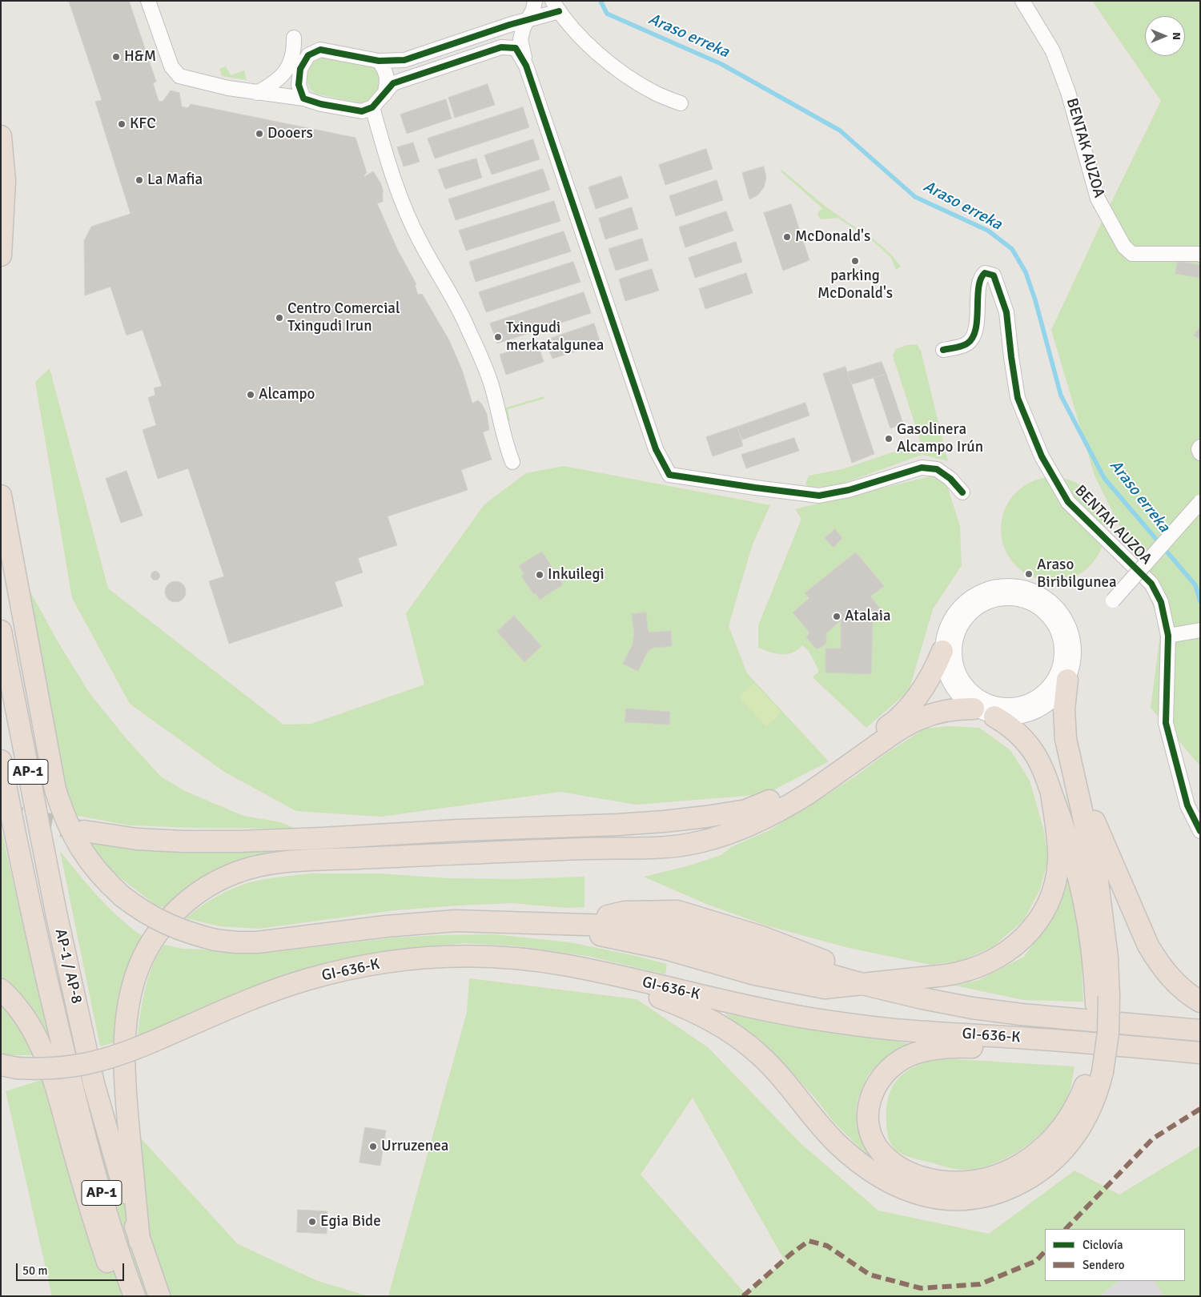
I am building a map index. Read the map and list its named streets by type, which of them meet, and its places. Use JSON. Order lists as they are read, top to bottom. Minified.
{"streets":{"highway":["AP-1","AP-1 / AP-8","GI-636-K"],"street":["BENTAK AUZOA"]},"water":["Araso erreka"],"places":["H&M","KFC","Dooers","La Mafia","McDonald's","parking McDonald's","Centro Comercial Txingudi Irun","Txingudi merkatalgunea","Alcampo","Gasolinera Alcampo Irún","Araso Biribilgunea","Inkuilegi","Atalaia","Urruzenea","Egia Bide"],"legend":["Ciclovía","Sendero"],"scale_bar":"50 m","north":"right"}
